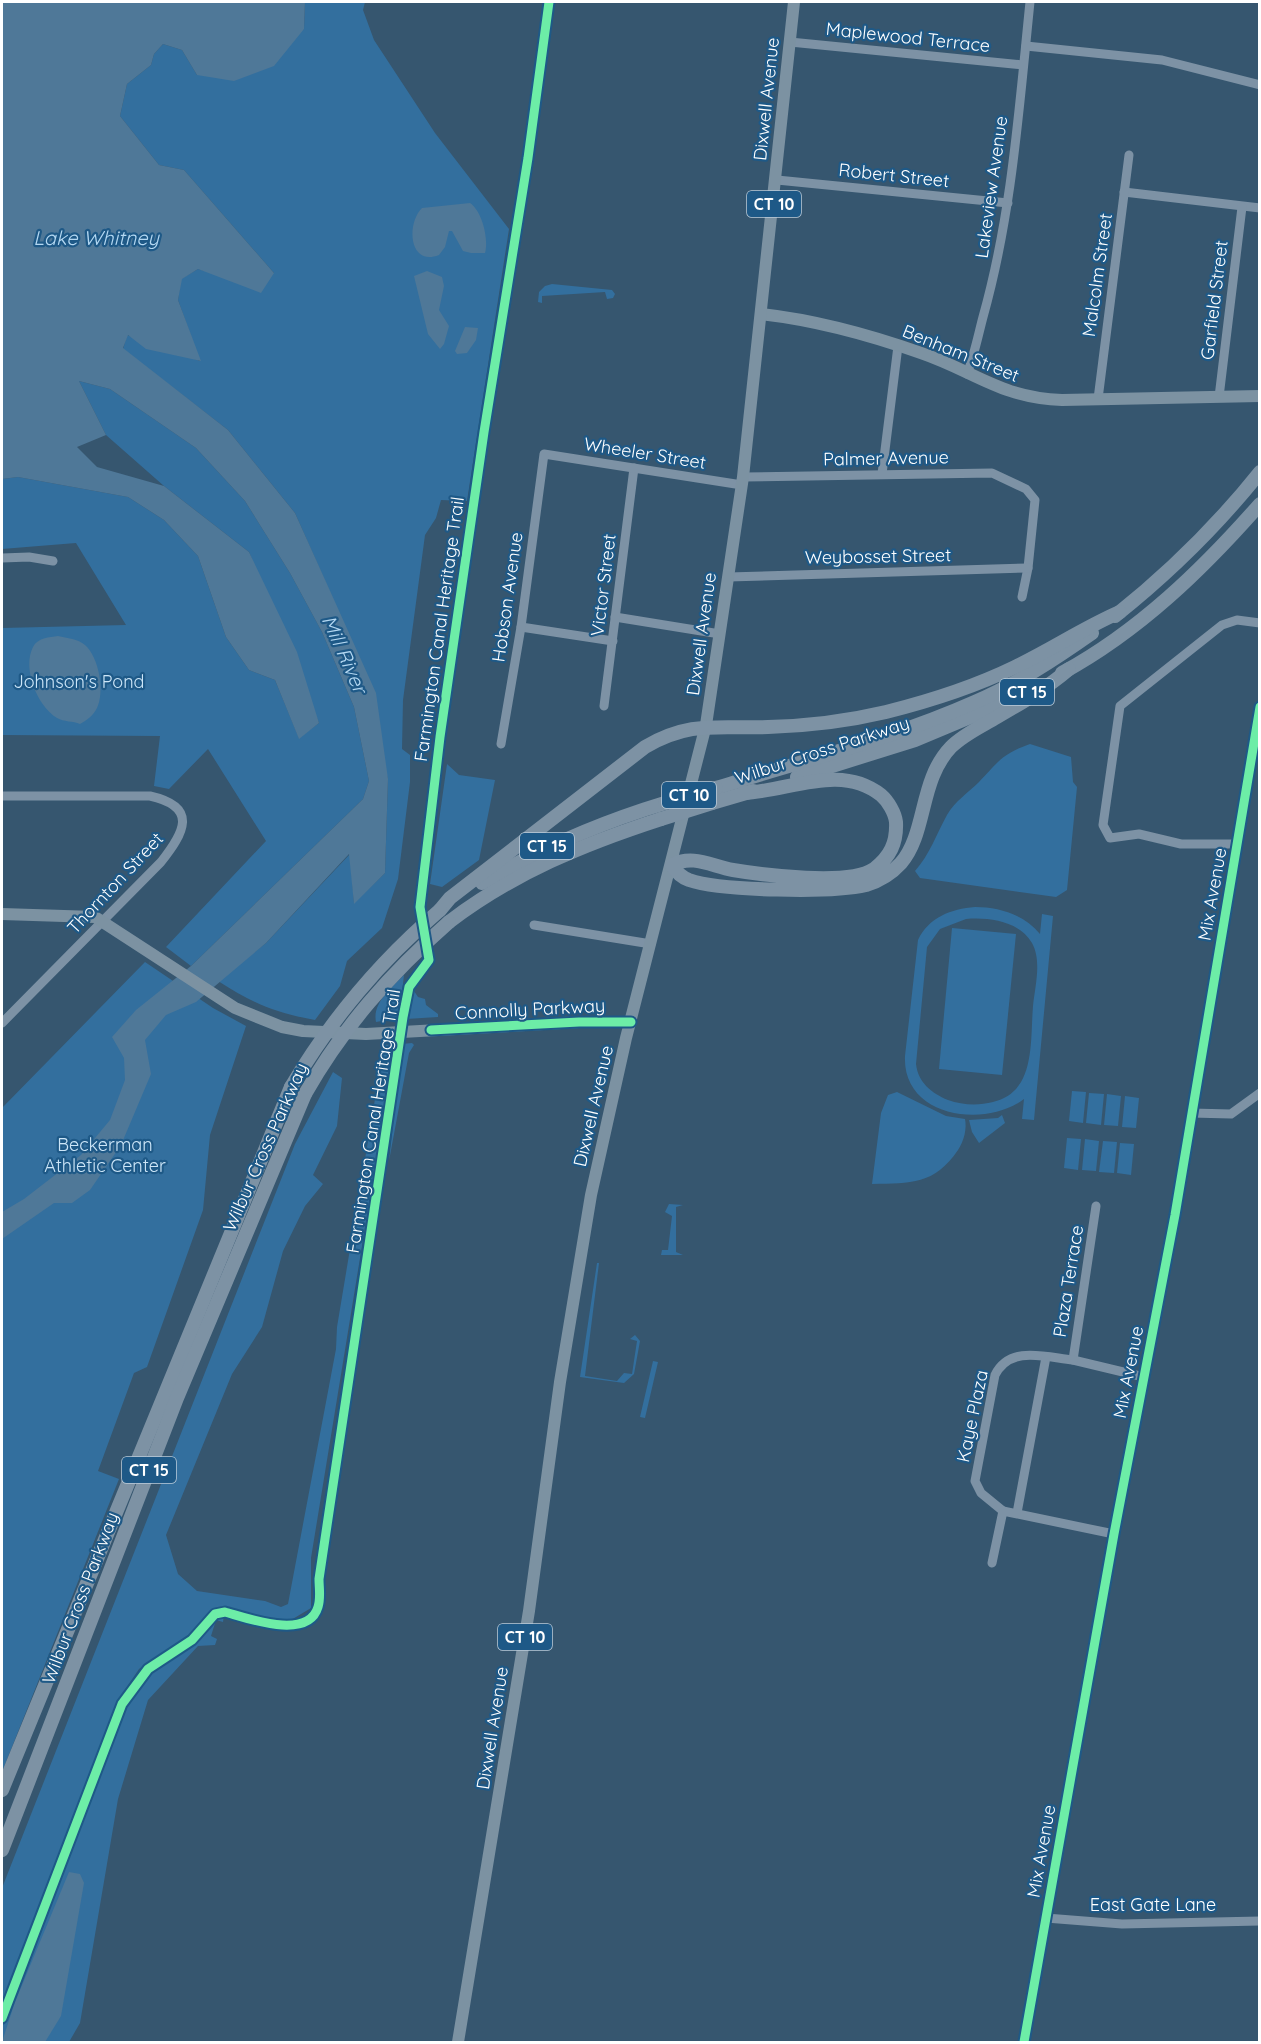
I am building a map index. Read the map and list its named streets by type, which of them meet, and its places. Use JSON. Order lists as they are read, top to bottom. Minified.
{"streets":{"highway":["CT 15","Wilbur Cross Parkway"],"main road":["Dixwell Avenue","CT 10","Benham Street","Connolly Parkway"],"street":["Maplewood Terrace","Robert Street","Lakeview Avenue","Malcolm Street","Garfield Street","Wheeler Street","Palmer Avenue","Weybosset Street","Victor Street","Hobson Avenue","Thornton Street","Mix Avenue","Plaza Terrace","Kaye Plaza","East Gate Lane"],"cycle path":["Farmington Canal Heritage Trail"]},"crossings":[["Maplewood Terrace","Dixwell Avenue"],["Maplewood Terrace","Lakeview Avenue"],["Dixwell Avenue","Robert Street"],["Dixwell Avenue","Benham Street"],["Dixwell Avenue","Wheeler Street"],["Dixwell Avenue","Palmer Avenue"],["Dixwell Avenue","Weybosset Street"],["Dixwell Avenue","Connolly Parkway"],["Robert Street","Lakeview Avenue"],["Lakeview Avenue","Benham Street"],["Malcolm Street","Benham Street"],["Garfield Street","Benham Street"],["Wheeler Street","Palmer Avenue"],["Wheeler Street","Victor Street"],["Wheeler Street","Hobson Avenue"],["Palmer Avenue","Weybosset Street"],["Thornton Street","Connolly Parkway"],["Mix Avenue","Plaza Terrace"],["Mix Avenue","East Gate Lane"],["Plaza Terrace","Kaye Plaza"]],"water":["Lake Whitney","Mill River"],"parks":["Johnson's Pond","Beckerman Athletic Center"]}
